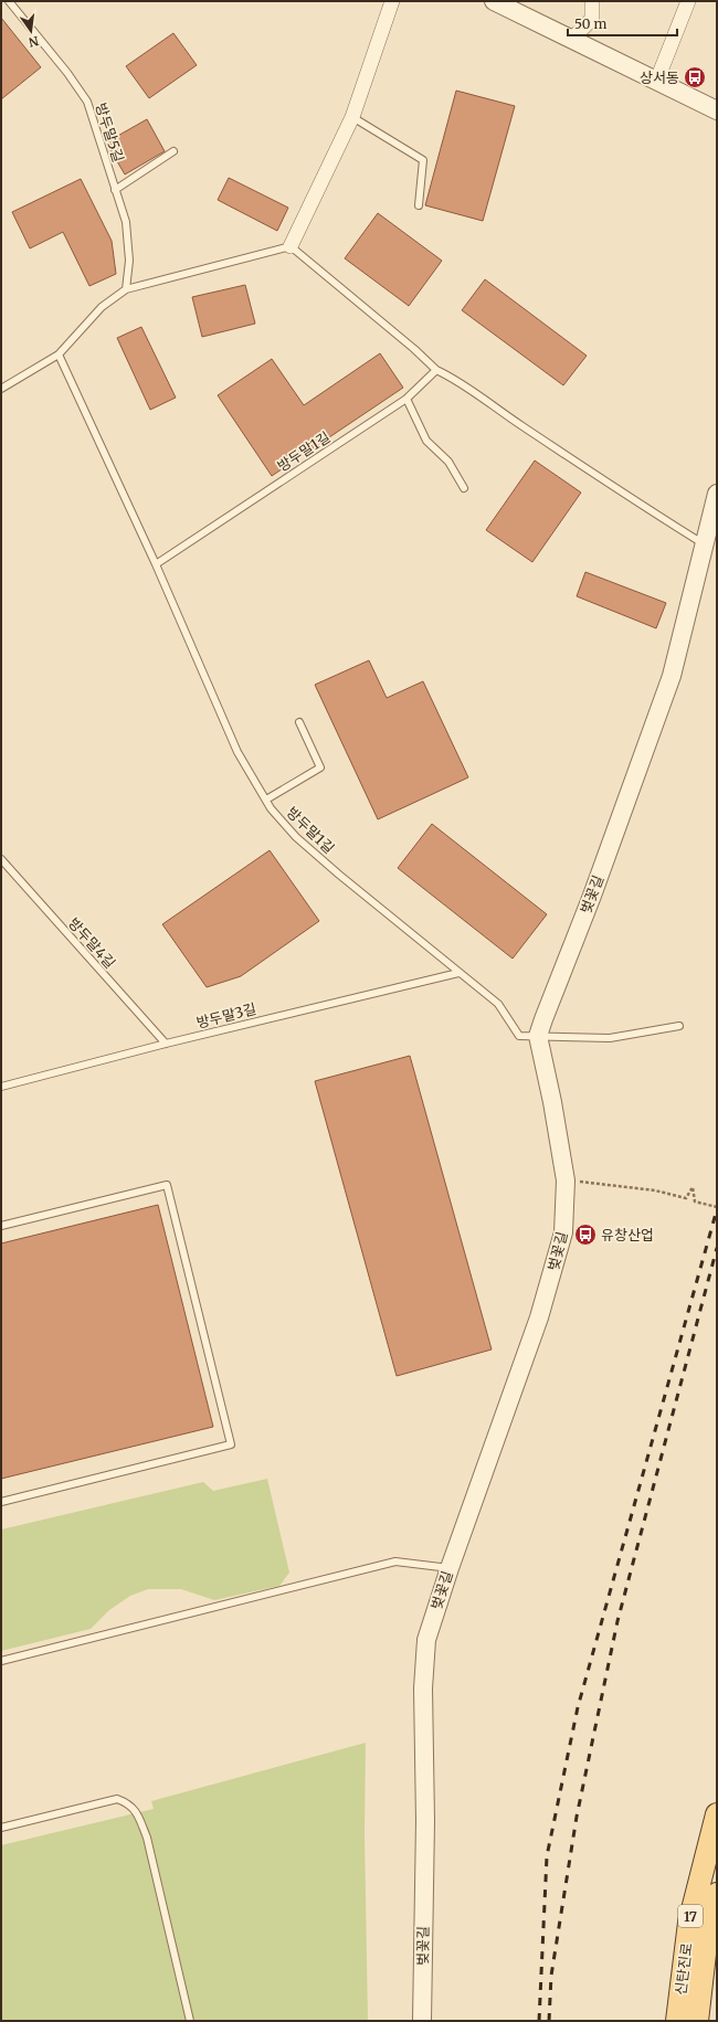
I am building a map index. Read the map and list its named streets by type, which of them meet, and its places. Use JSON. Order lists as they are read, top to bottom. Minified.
{"streets":{"main road":["17","신탄진로"],"street":["벚꽃길"],"lane":["방두말5길","방두말1길","방두말4길","방두말3길"]},"crossings":[["방두말1길","벚꽃길"],["방두말1길","방두말3길"],["방두말4길","방두말3길"]],"places":{"bus stop":["상서동","유창산업"]},"scale_bar":"50 m","north":"bottom"}
